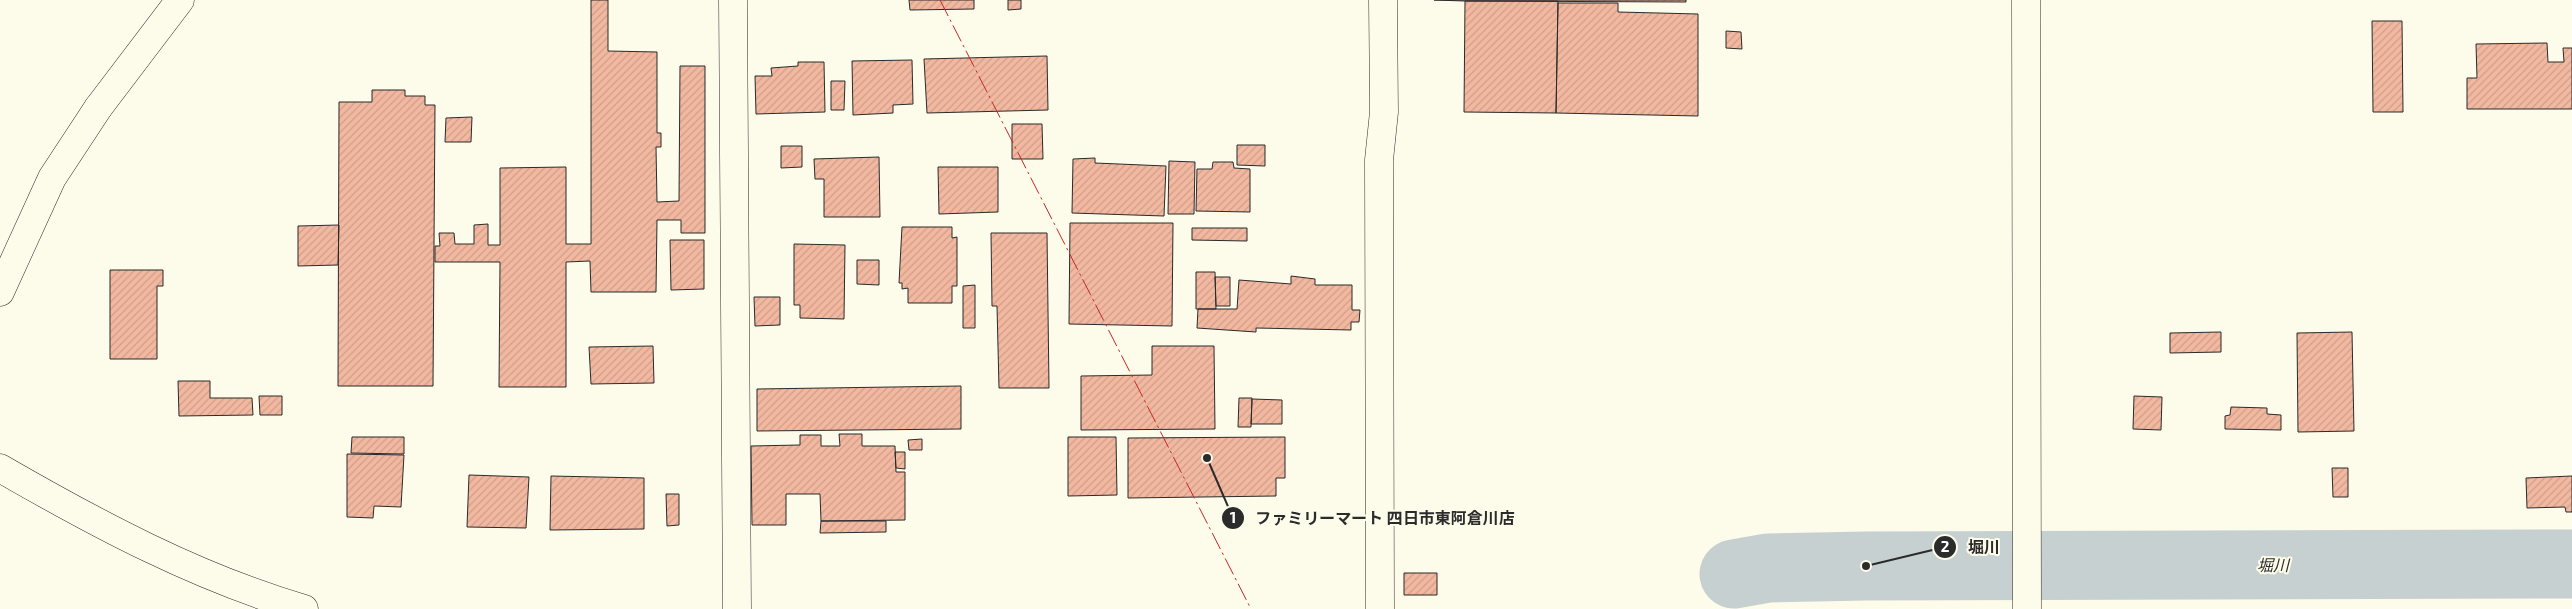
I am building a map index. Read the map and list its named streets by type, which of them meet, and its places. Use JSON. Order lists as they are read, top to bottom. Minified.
{"water":["堀川"],"places":["ファミリーマート 四日市東阿倉川店","堀川"]}
